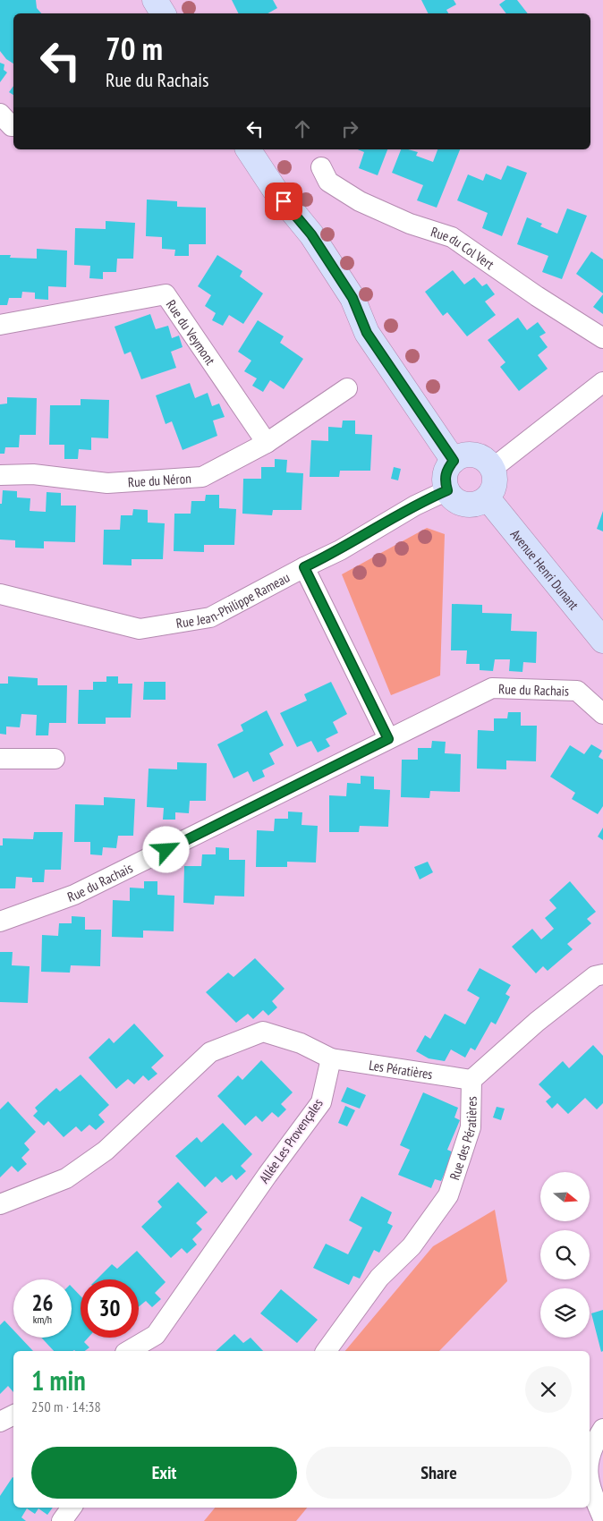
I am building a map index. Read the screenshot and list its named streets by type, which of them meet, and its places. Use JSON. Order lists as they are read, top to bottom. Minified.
{"streets":{"main road":["Avenue Henri Dunant"],"street":["Rue du Col Vert","Rue du Veymont","Rue du Néron","Rue Jean-Philippe Rameau","Rue du Rachais","Les Pératières","Rue des Pératières","Allée Les Provençales"]},"crossings":[["Rue du Veymont","Rue du Néron"],["Avenue Henri Dunant","Rue Jean-Philippe Rameau"],["Les Pératières","Rue des Pératières"],["Les Pératières","Allée Les Provençales"]],"north":"right","page":{"turn":["70 m","Rue du Rachais"],"speed":"26 km/h","limit":"30","heading":["1 min","250 m · 14:38"],"buttons":["Exit","Share"]}}
